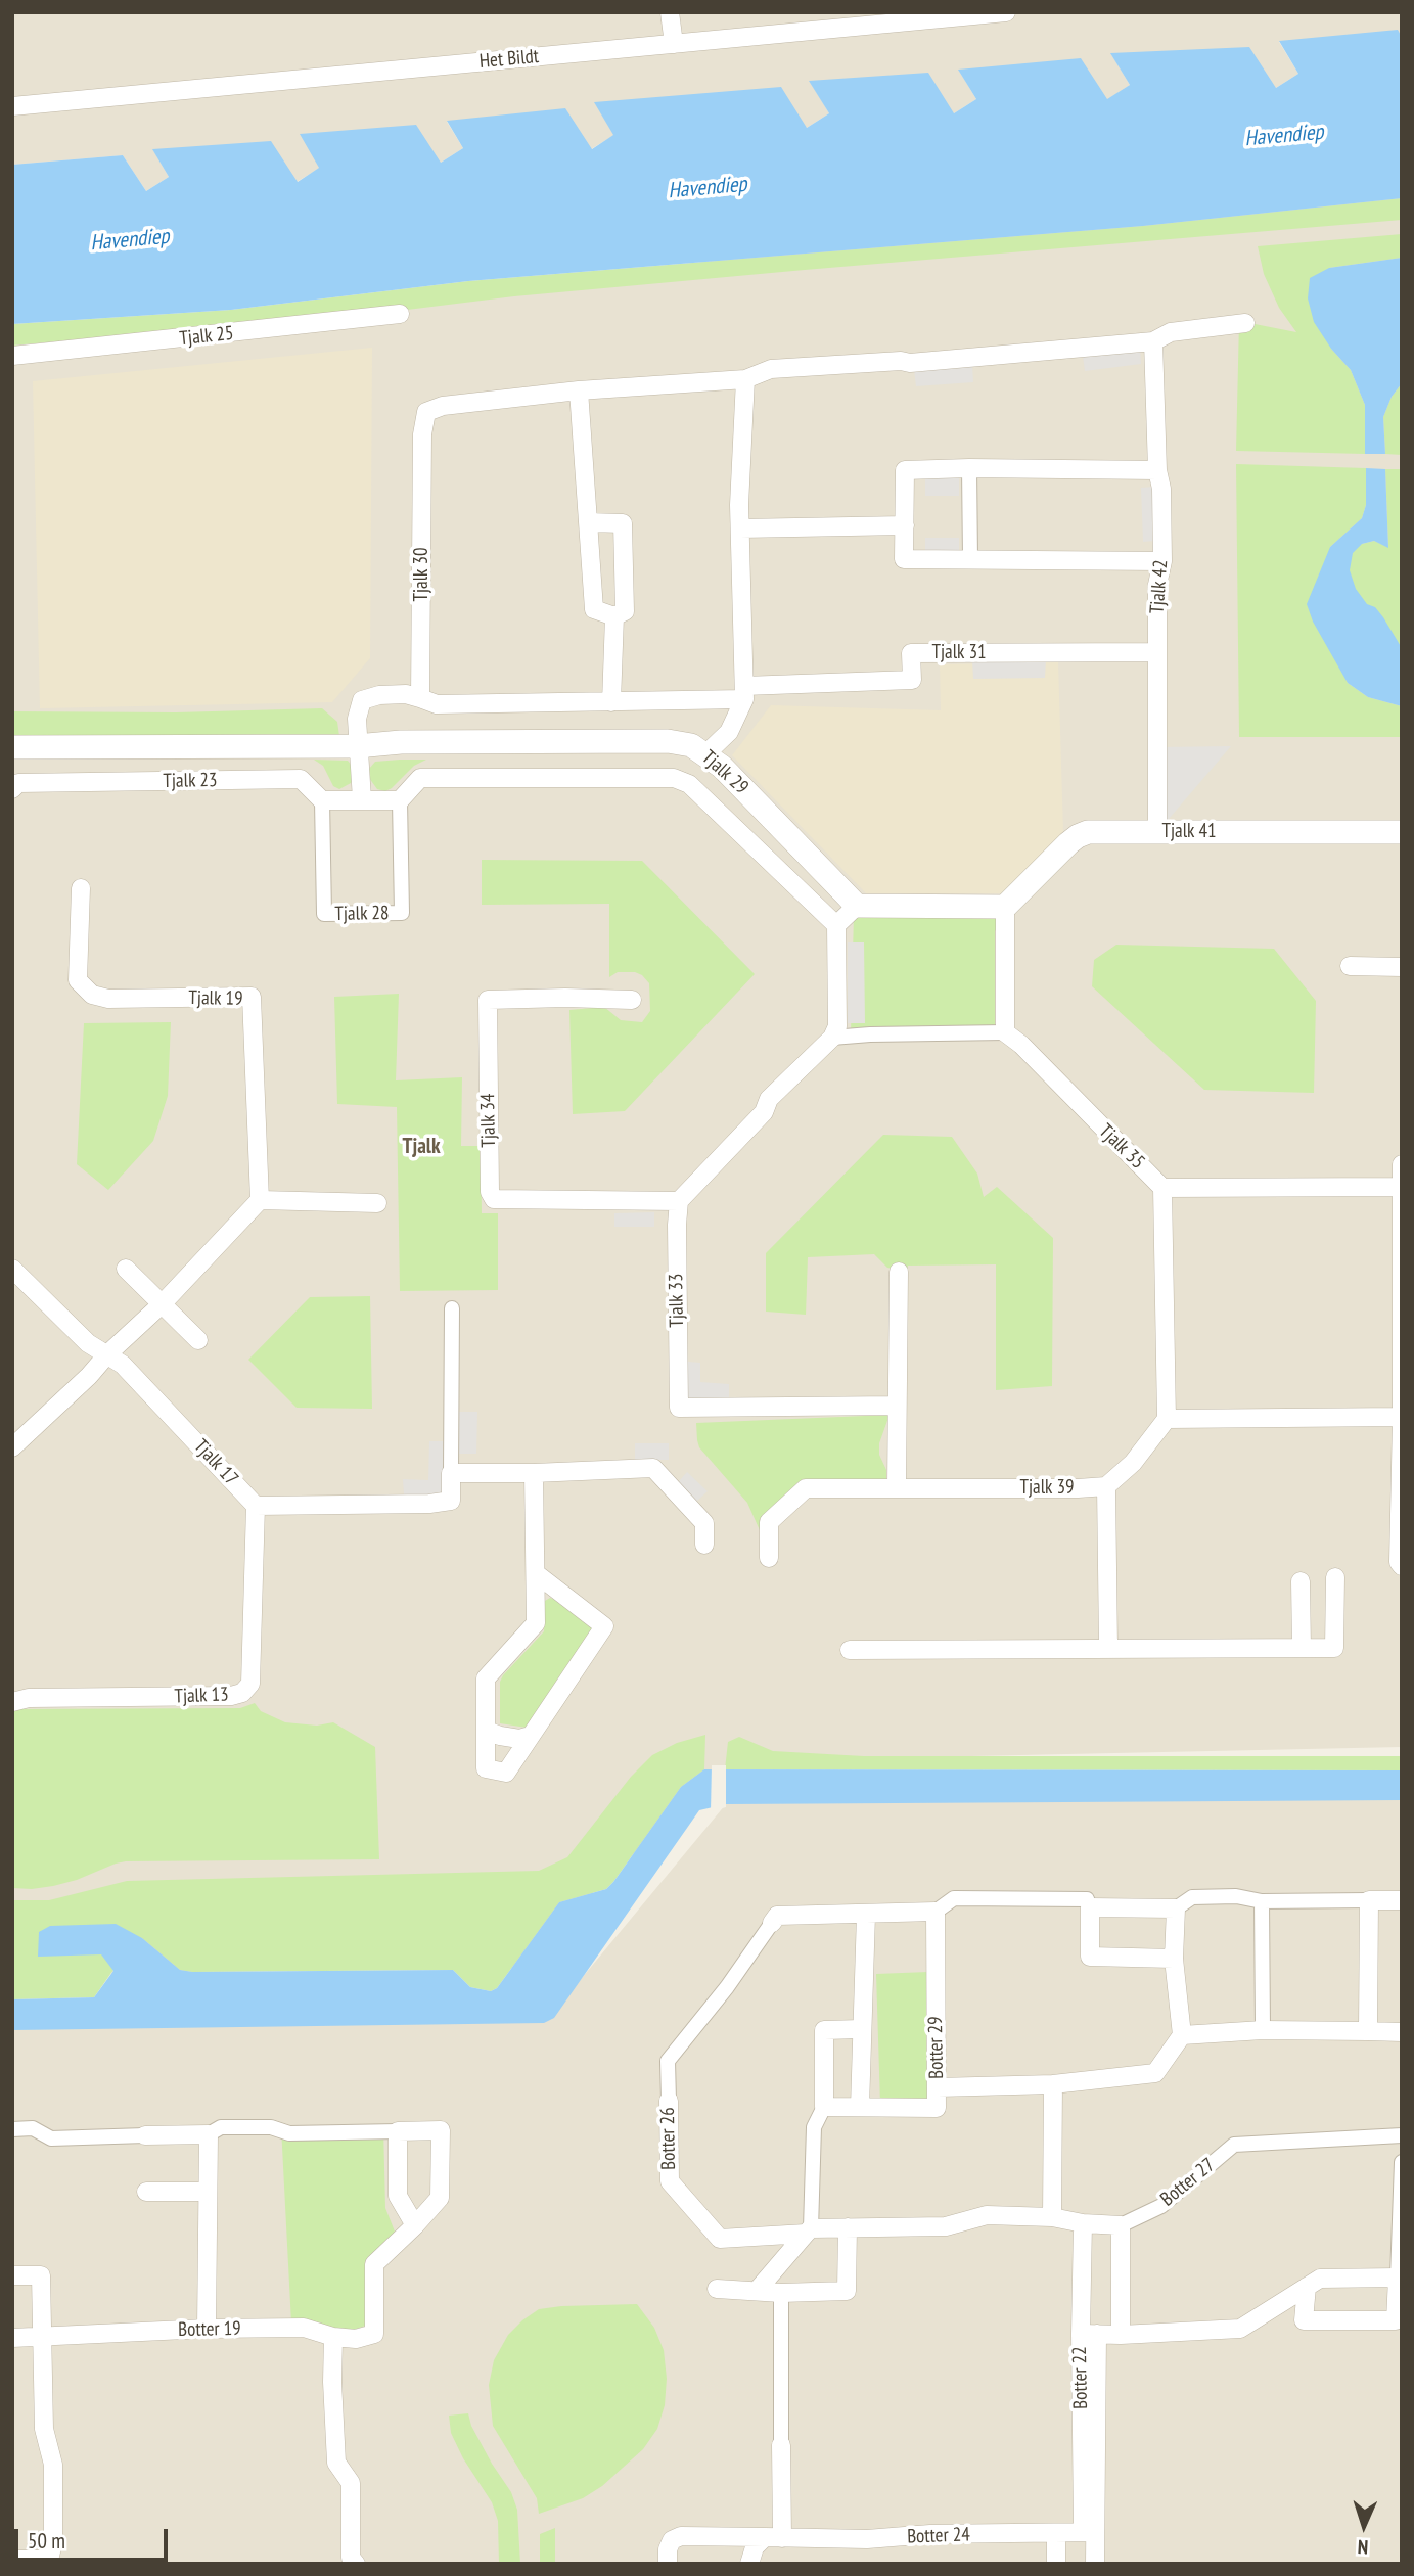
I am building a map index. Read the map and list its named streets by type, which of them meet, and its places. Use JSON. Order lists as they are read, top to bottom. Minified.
{"streets":{"street":["Het Bildt","Tjalk 25","Tjalk 30","Tjalk 42","Tjalk 31","Tjalk 29","Tjalk 23","Tjalk 41","Tjalk 28","Tjalk 19","Tjalk 34","Tjalk 35","Tjalk 33","Tjalk 17","Tjalk 39","Tjalk 13","Botter 29","Botter 26","Botter 27","Botter 19","Botter 22","Botter 24"]},"crossings":[["Tjalk 42","Tjalk 31"],["Tjalk 42","Tjalk 41"],["Tjalk 29","Tjalk 23"],["Tjalk 29","Tjalk 28"],["Tjalk 23","Tjalk 28"],["Tjalk 34","Tjalk 33"],["Tjalk 17","Tjalk 13"],["Botter 26","Botter 27"],["Botter 27","Botter 22"],["Botter 22","Botter 24"]],"districts":["Tjalk"],"water":["Havendiep"],"scale_bar":"50 m","north":"bottom"}
